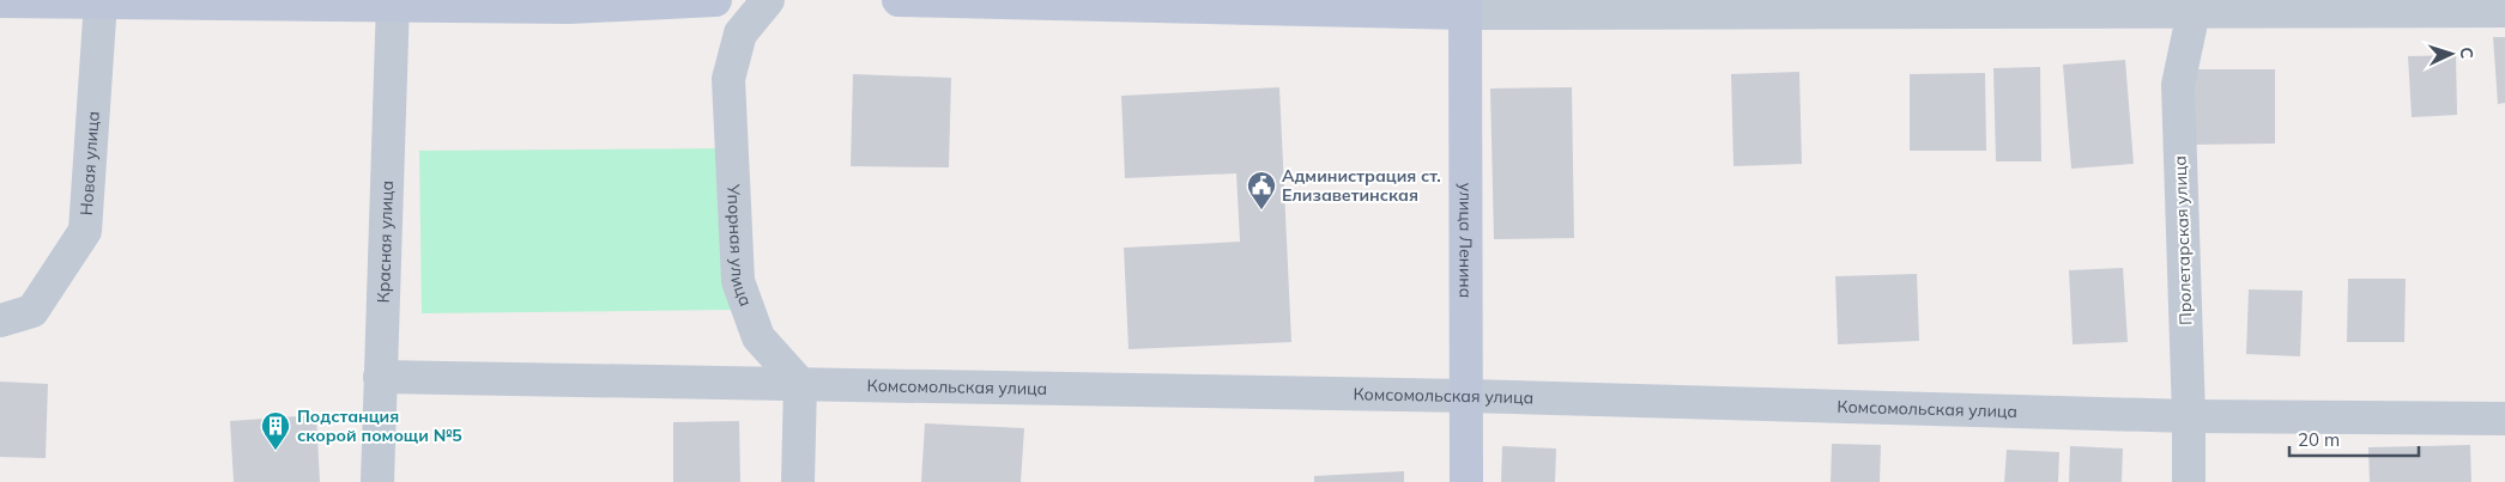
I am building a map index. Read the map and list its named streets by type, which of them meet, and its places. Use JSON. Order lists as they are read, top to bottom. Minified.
{"streets":{"street":["Новая улица","Красная улица","улица Ленина","Пролетарская улица","Упорная улица","Комсомольская улица"]},"crossings":[["Красная улица","Комсомольская улица"],["улица Ленина","Комсомольская улица"],["Пролетарская улица","Комсомольская улица"],["Упорная улица","Комсомольская улица"]],"places":{"public building":["Администрация ст. Елизаветинская"],"building":["Подстанция скорой помощи №5"]},"scale_bar":"20 m","north":"right"}
